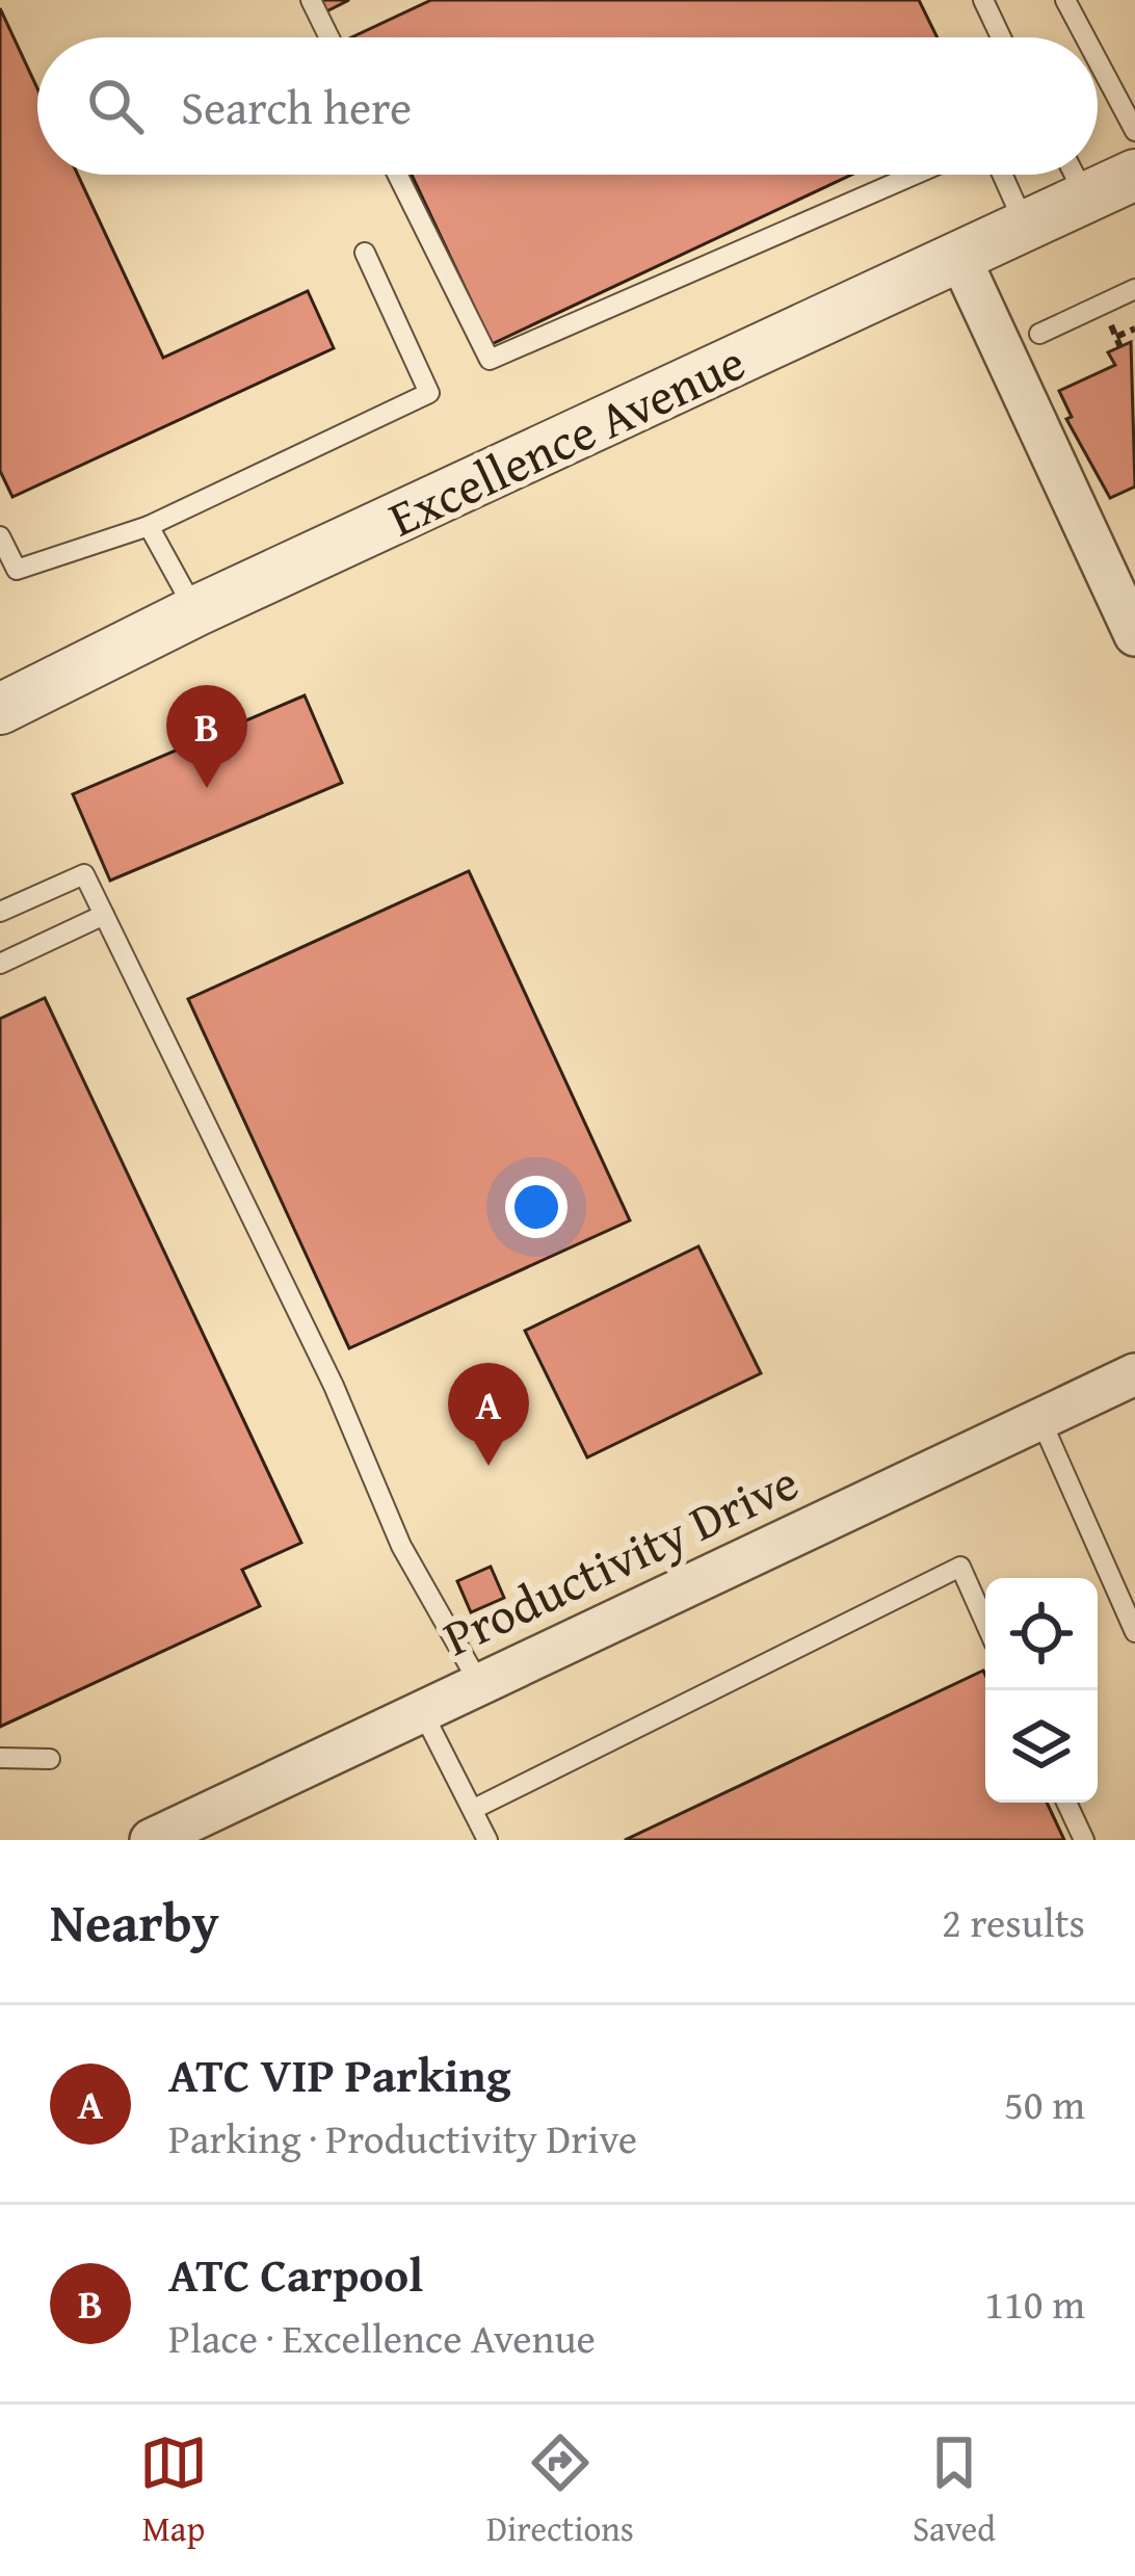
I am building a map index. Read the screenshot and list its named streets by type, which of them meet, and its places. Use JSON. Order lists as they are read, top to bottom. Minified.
{"streets":{"street":["Excellence Avenue","Productivity Drive"]},"page":{"search":"Search here","pins":["B","A"],"heading":["Nearby","2 results"],"list":[{"mark":"A","name":"ATC VIP Parking","note":"Parking · Productivity Drive","value":"50 m"},{"mark":"B","name":"ATC Carpool","note":"Place · Excellence Avenue","value":"110 m"}],"nav":["Map","Directions","Saved"]}}
